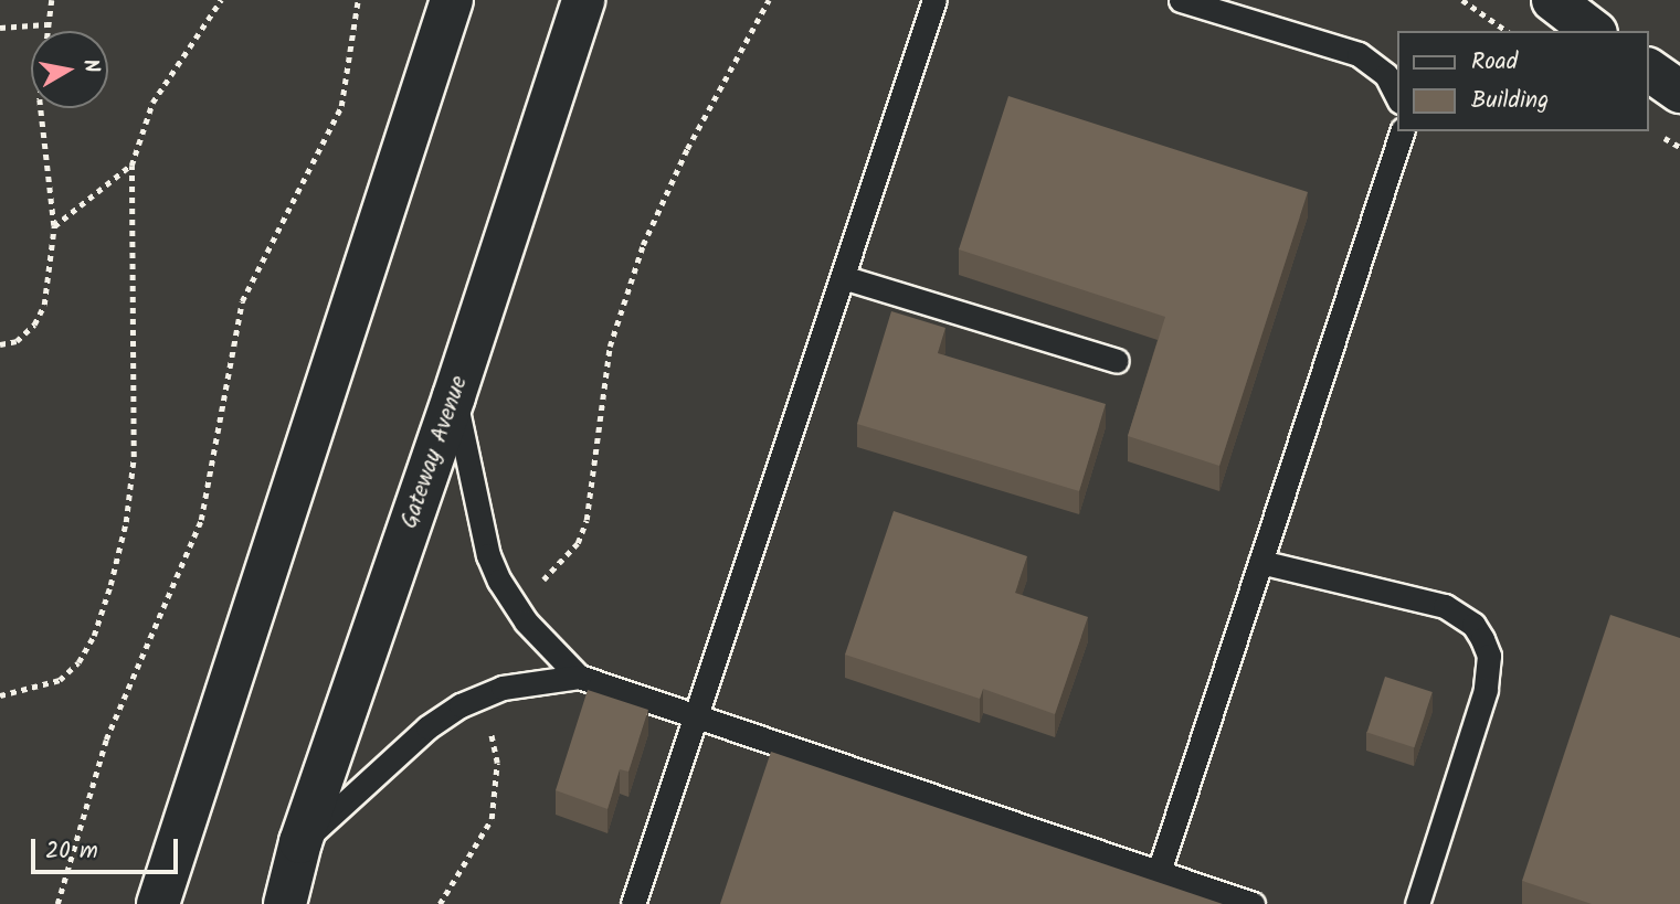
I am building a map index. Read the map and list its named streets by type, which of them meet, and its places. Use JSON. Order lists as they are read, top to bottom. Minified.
{"streets":{"main road":["Gateway Avenue"]},"legend":["Road","Building"],"scale_bar":"20 m","north":"right"}
